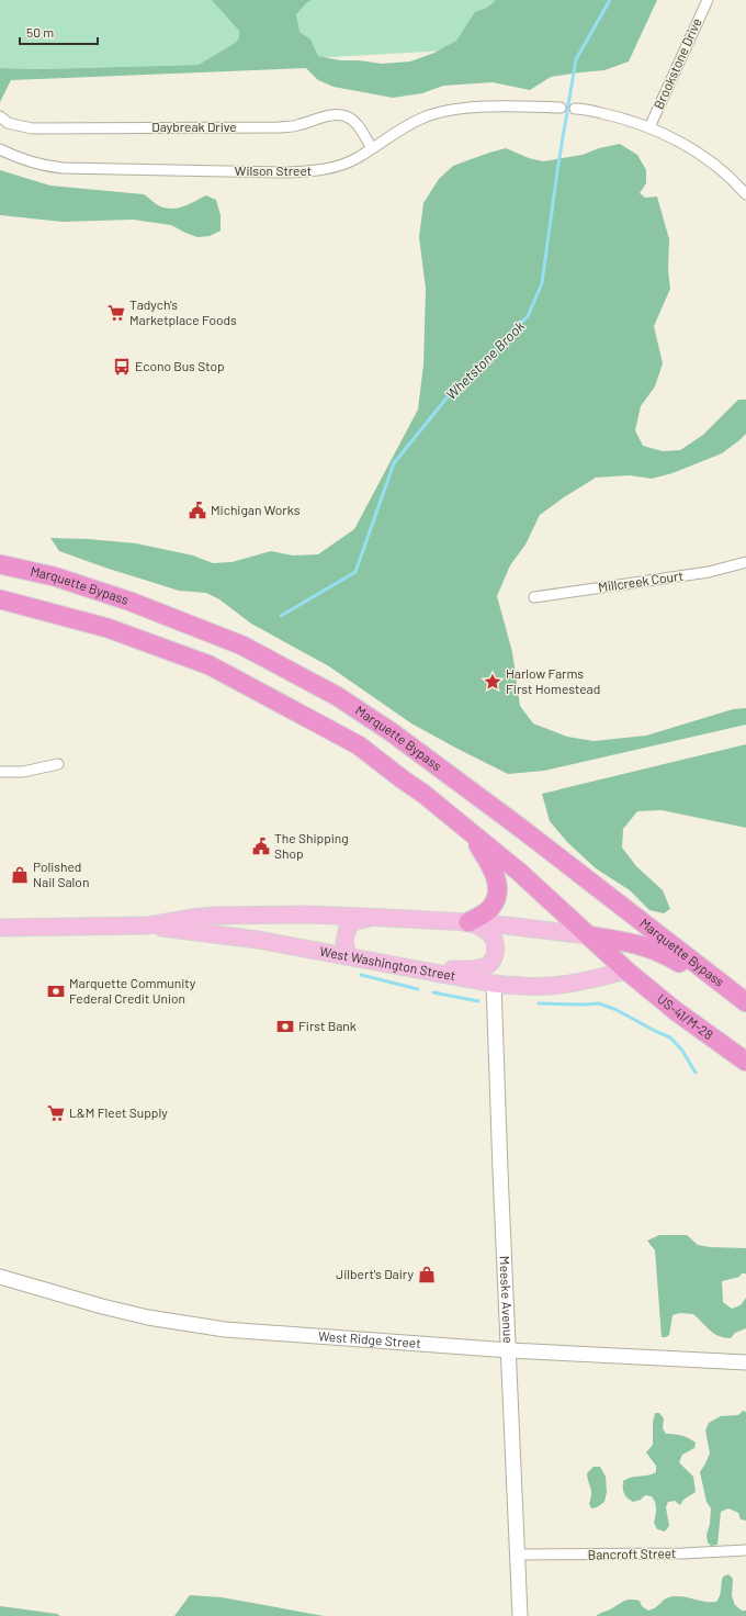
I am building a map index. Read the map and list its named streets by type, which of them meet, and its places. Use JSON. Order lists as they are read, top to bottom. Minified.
{"streets":{"highway":["Marquette Bypass","US-41/M-28"],"main road":["West Washington Street"],"street":["Brookstone Drive","Daybreak Drive","Wilson Street","Millcreek Court","Meeske Avenue","West Ridge Street","Bancroft Street"]},"crossings":[["Daybreak Drive","Wilson Street"],["West Washington Street","US-41/M-28"],["West Washington Street","Meeske Avenue"],["Meeske Avenue","West Ridge Street"],["Meeske Avenue","Bancroft Street"]],"water":["Whetstone Brook"],"places":{"supermarket":["Tadych's Marketplace Foods","L&M Fleet Supply"],"bus stop":["Econo Bus Stop"],"public building":["Michigan Works","The Shipping Shop"],"place":["Harlow Farms First Homestead"],"shop":["Polished Nail Salon","Jilbert's Dairy"],"bank":["Marquette Community Federal Credit Union","First Bank"]},"scale_bar":"50 m"}
